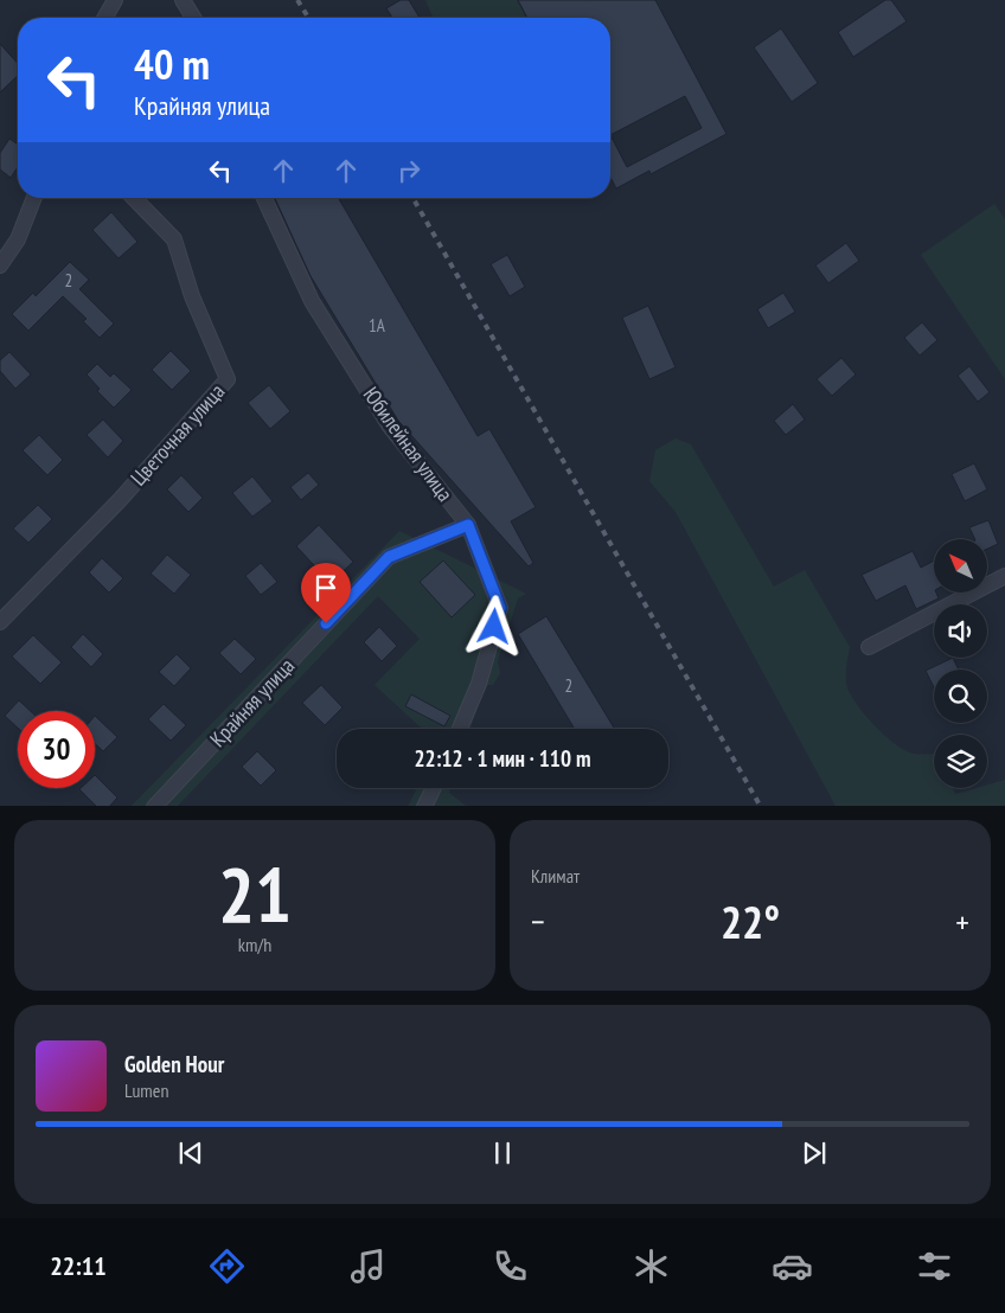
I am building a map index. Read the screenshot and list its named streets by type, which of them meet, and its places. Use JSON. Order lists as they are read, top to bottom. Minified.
{"streets":{"street":["Цветочная улица","Юбилейная улица","Крайняя улица"]},"crossings":[["Юбилейная улица","Крайняя улица"]],"house_numbers":["2","1А","2"],"north":"top left","page":{"turn":["40 m","Крайняя улица"],"limit":"30","trip":"22:12 · 1 мин · 110 m","tile":[["21","km/h"],"Климат"],"heat":["−","22°","+"],"song":["Golden Hour","Lumen"],"tabs":"22:11"}}
